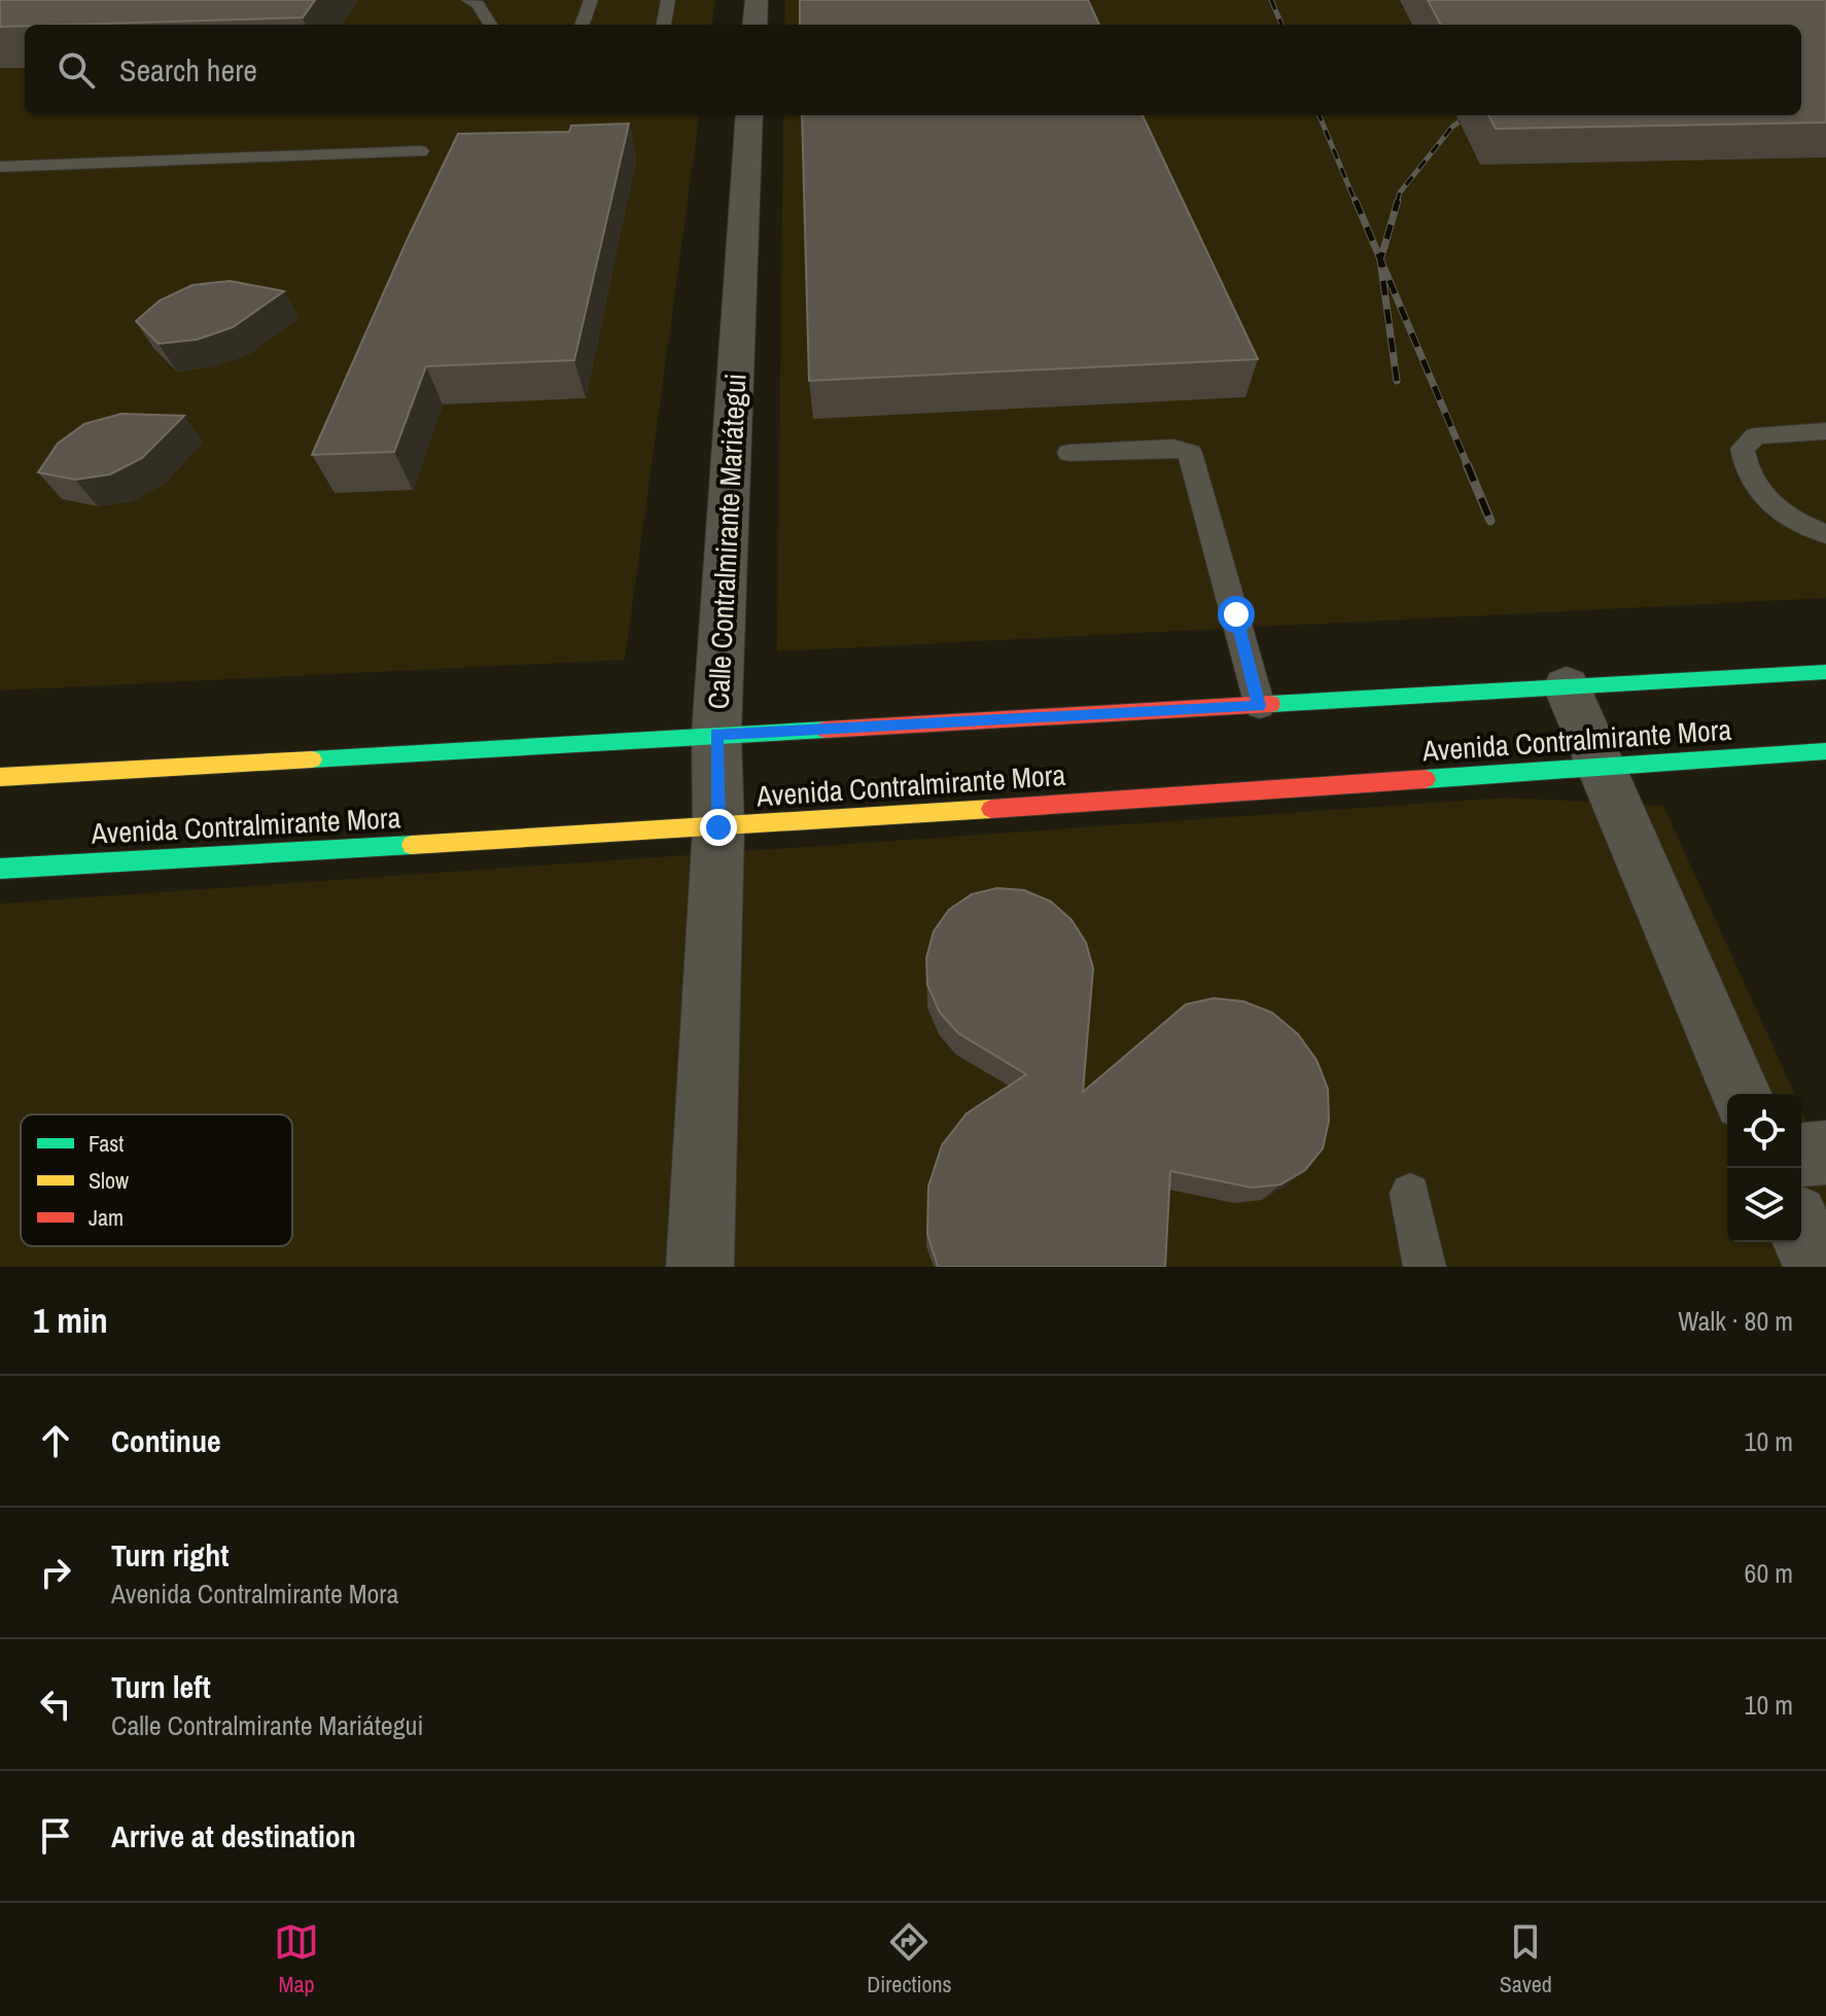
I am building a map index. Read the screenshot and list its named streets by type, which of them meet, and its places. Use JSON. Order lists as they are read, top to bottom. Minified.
{"streets":{"street":["Calle Contralmirante Mariátegui","Avenida Contralmirante Mora"]},"crossings":[["Calle Contralmirante Mariátegui","Avenida Contralmirante Mora"]],"legend":["Fast","Slow","Jam"],"page":{"search":"Search here","heading":["1 min","Walk · 80 m"],"list":[["Continue","10 m"],["Turn right","Avenida Contralmirante Mora","60 m"],["Turn left","Calle Contralmirante Mariátegui","10 m"],"Arrive at destination"],"nav":["Map","Directions","Saved"]}}
